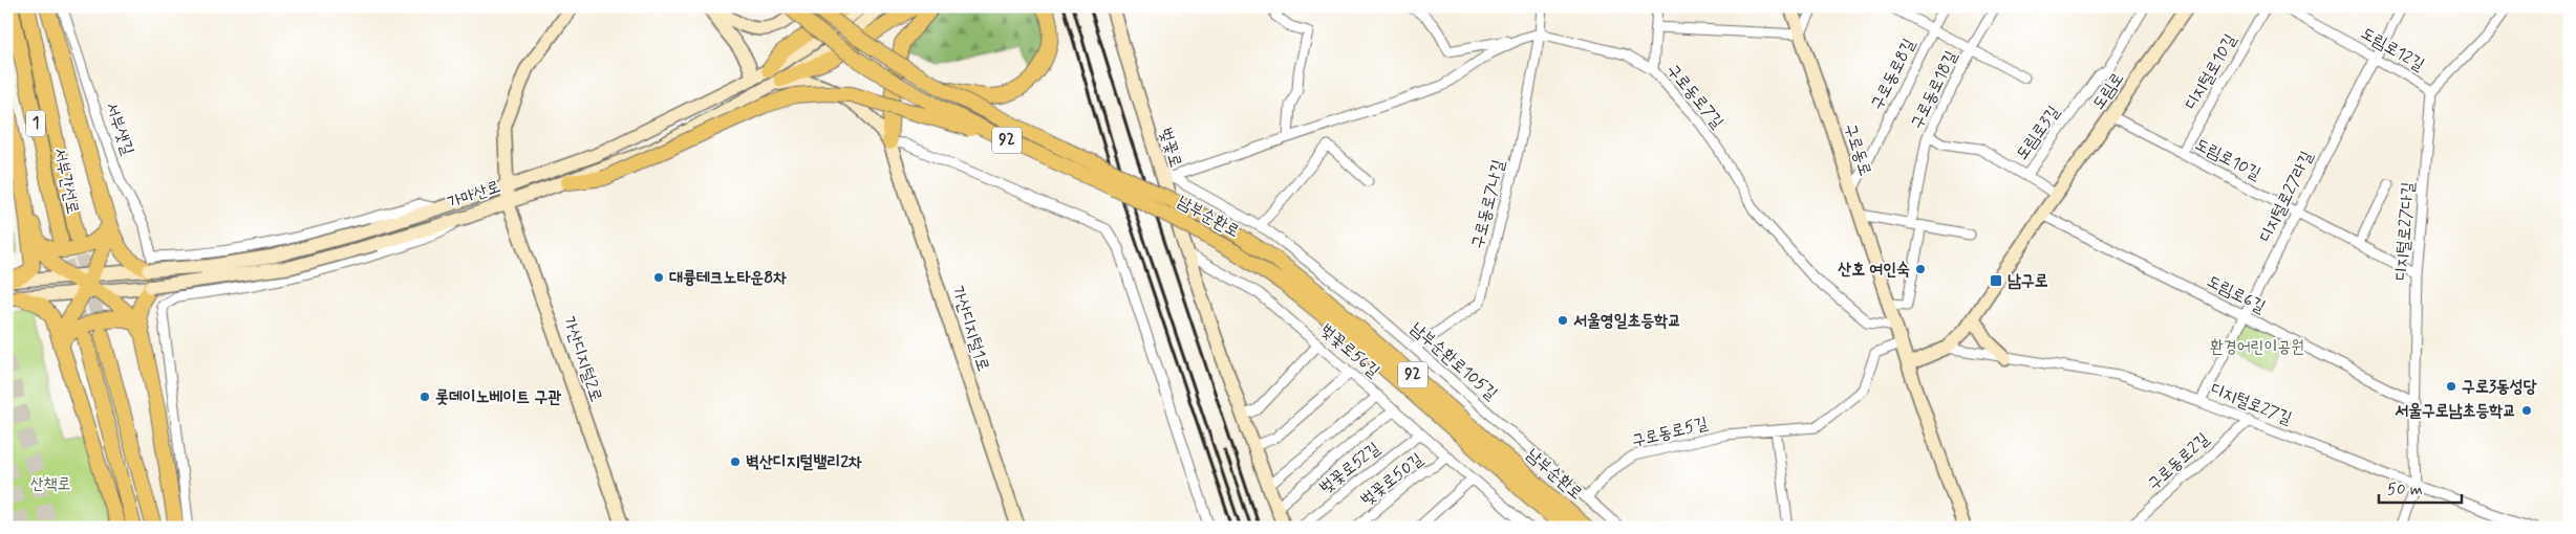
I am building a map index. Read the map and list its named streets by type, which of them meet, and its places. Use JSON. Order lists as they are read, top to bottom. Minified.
{"streets":{"main road":["도림로","1","92","벚꽃로","구로동로","서부간선로","가마산로","남부순환로","가산디지털1로","가산디지털2로"],"street":["도림로12길","디지털로10길","구로동로8길","구로동로18길","구로동로7길","서부샛길","도림로3길","도림로10길","디지털로27라길","구로동로7나길","디지털로27다길","도림로6길","벚꽃로56길","남부순환로105길","디지털로27길","구로동로5길","구로동로2길","벚꽃로52길","벚꽃로50길"]},"crossings":[["도림로12길","디지털로27라길"],["도림로12길","디지털로27다길"],["디지털로10길","도림로10길"],["구로동로8길","구로동로18길"],["구로동로8길","구로동로"],["구로동로18길","도림로3길"],["도림로","구로동로"],["도림로","도림로10길"],["도림로","도림로6길"],["도림로","디지털로27길"],["구로동로7길","벚꽃로"],["구로동로7길","구로동로"],["구로동로7길","구로동로7나길"],["구로동로7길","남부순환로105길"],["서부샛길","가마산로"],["벚꽃로","벚꽃로56길"],["벚꽃로","남부순환로105길"],["구로동로","구로동로5길"],["도림로10길","디지털로27라길"],["도림로10길","디지털로27다길"],["가마산로","가산디지털1로"],["가마산로","가산디지털2로"],["디지털로27라길","도림로6길"],["디지털로27라길","디지털로27길"],["구로동로7나길","남부순환로105길"],["디지털로27다길","도림로6길"],["디지털로27다길","디지털로27길"],["벚꽃로56길","벚꽃로52길"],["벚꽃로56길","벚꽃로50길"],["남부순환로105길","구로동로5길"],["디지털로27길","구로동로2길"]],"parks":["환경어린이공원","산책로"],"places":{"other":["산호 여인숙","대륭테크노타운8차","서울영일초등학교","구로3동성당","롯데이노베이트 구관","서울구로남초등학교","벽산디지털밸리2차"],"transit":["남구로"]},"scale_bar":"50 m"}
